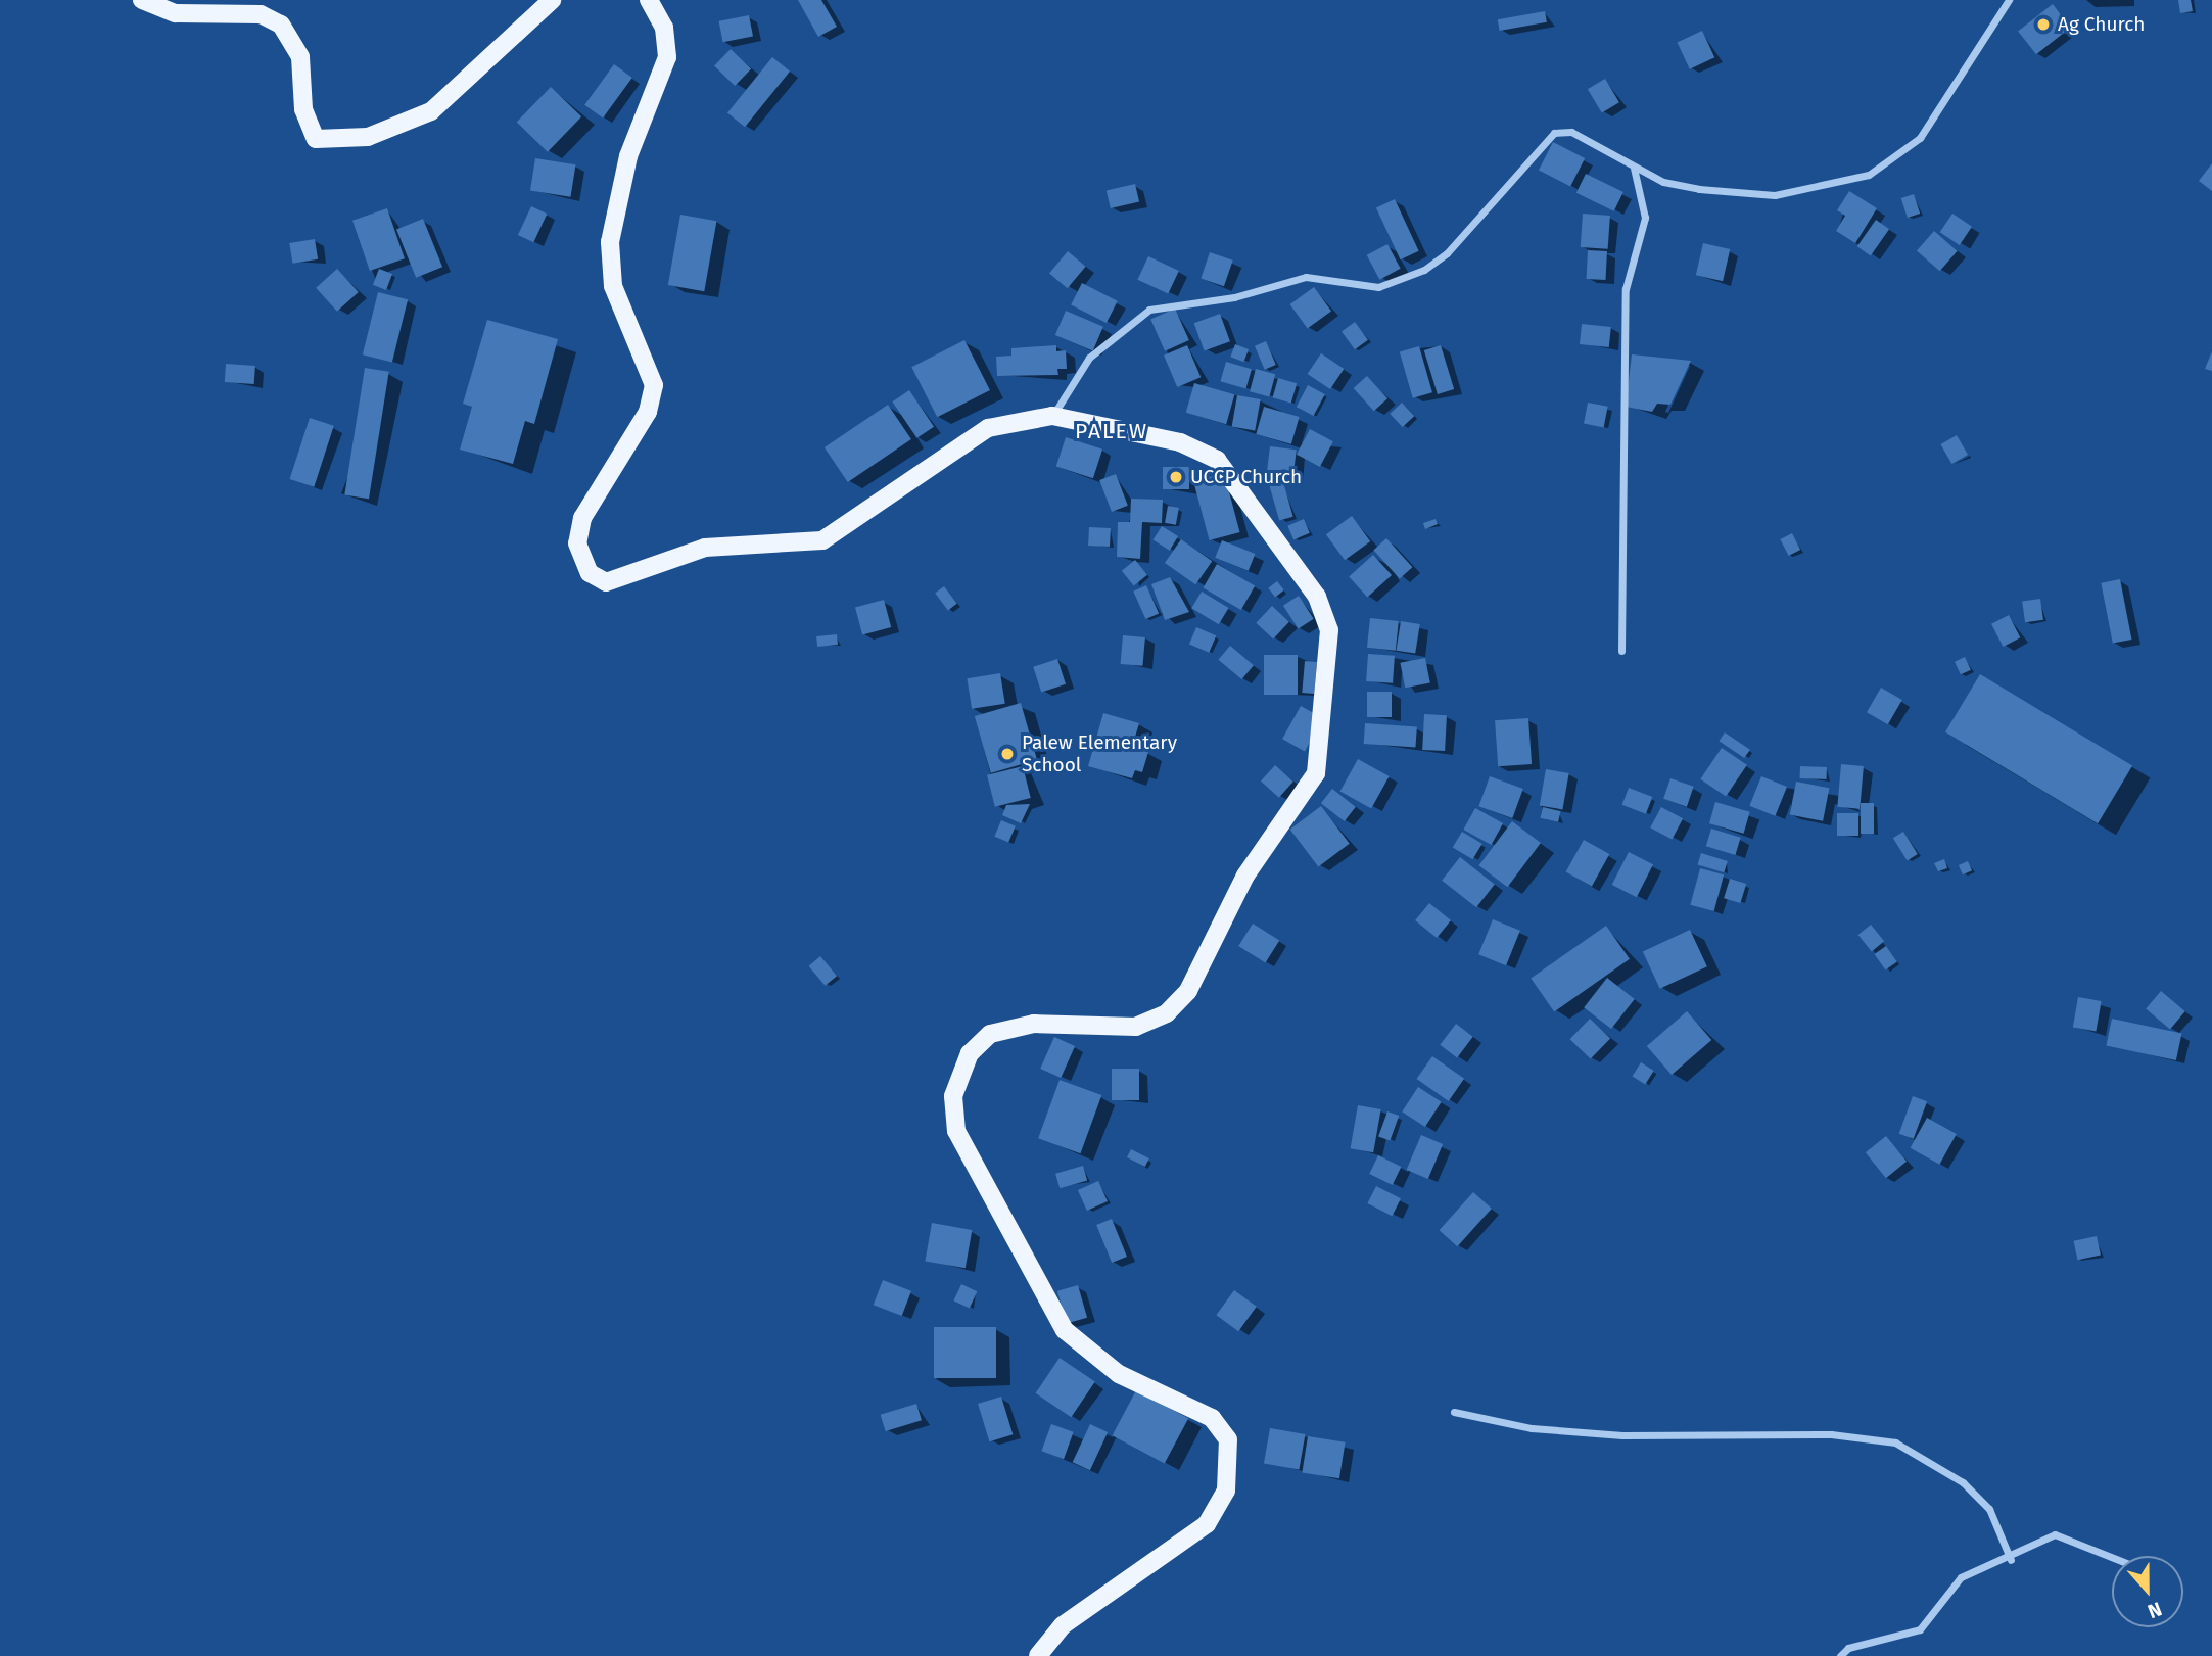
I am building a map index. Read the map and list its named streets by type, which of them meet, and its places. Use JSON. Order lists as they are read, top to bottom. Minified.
{"districts":["PALEW"],"places":["Ag Church","UCCP Church","Palew Elementary School"],"north":"bottom"}
